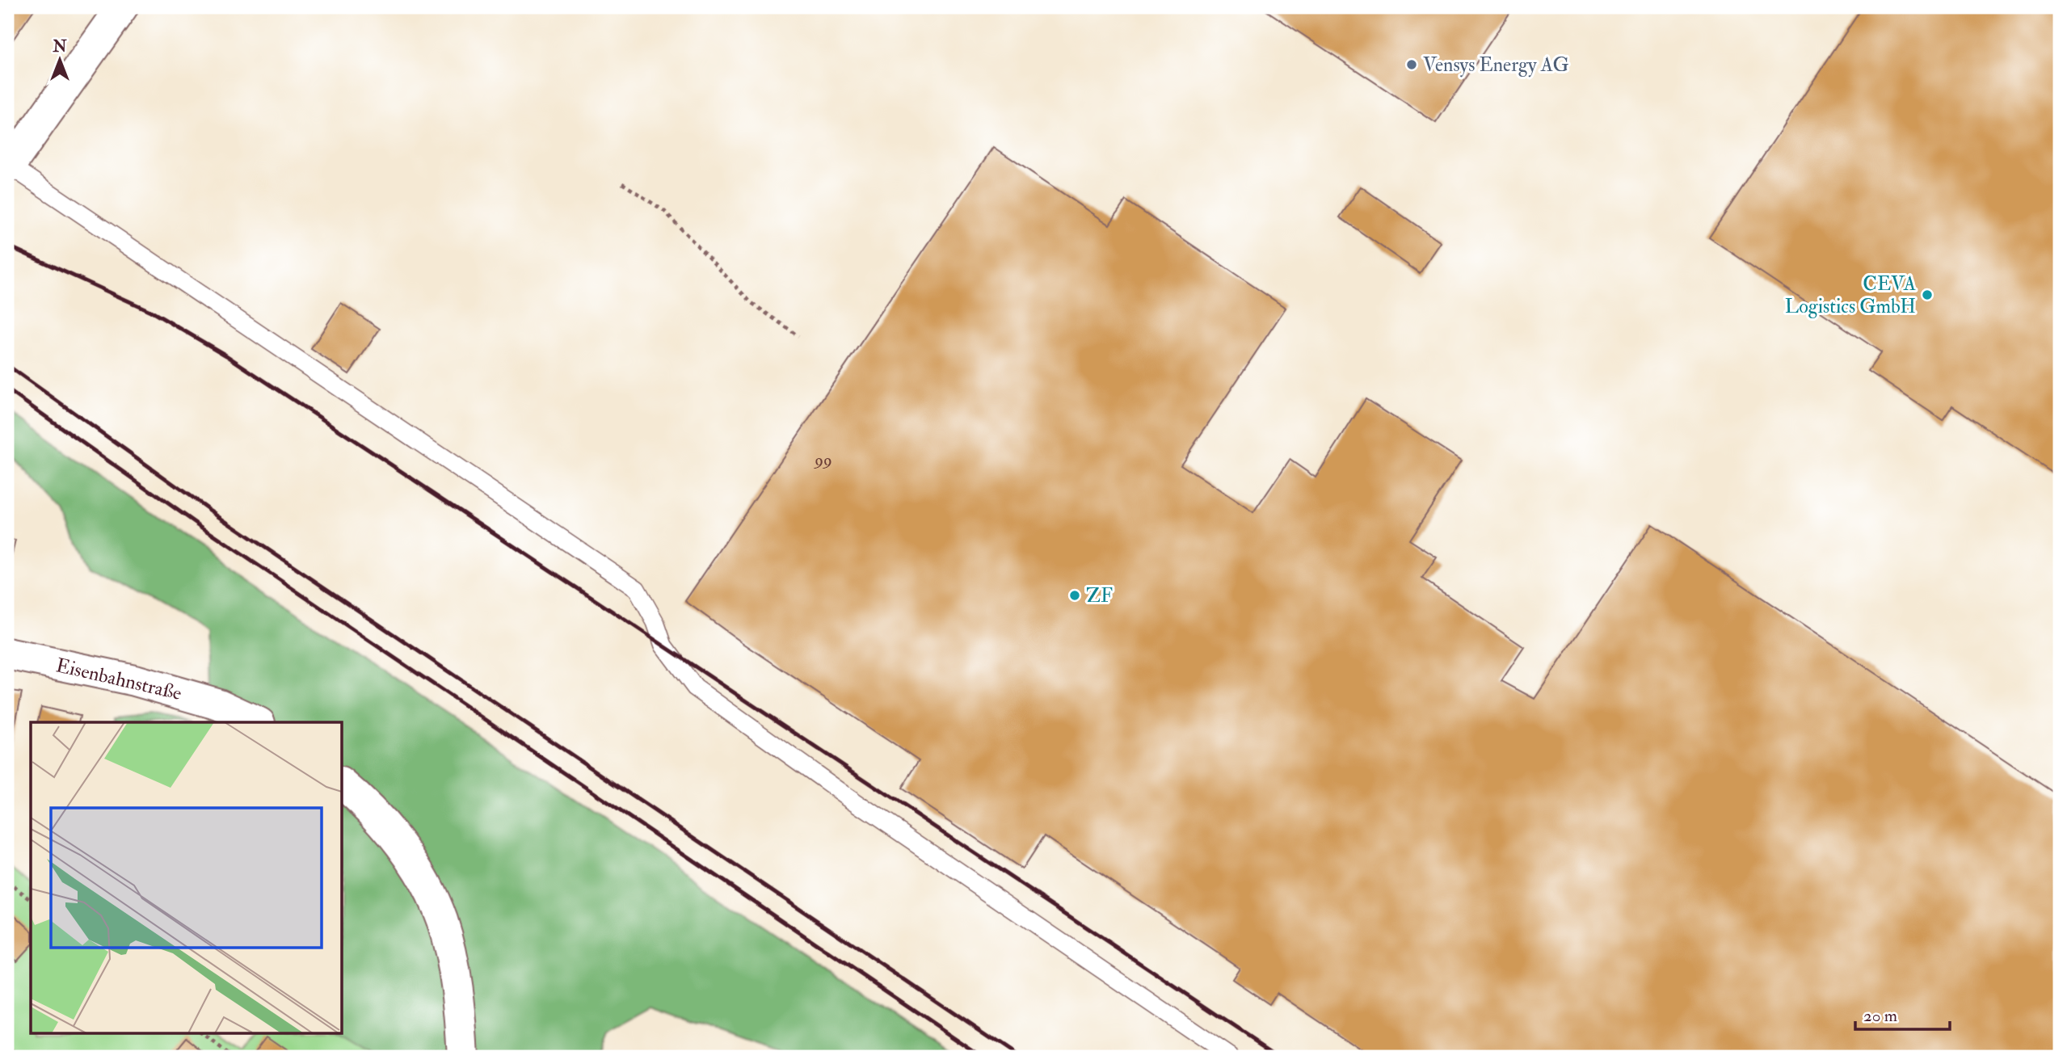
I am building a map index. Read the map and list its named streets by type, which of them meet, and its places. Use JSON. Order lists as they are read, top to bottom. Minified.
{"streets":{"street":["Eisenbahnstraße"]},"places":["Vensys Energy AG","CEVA Logistics GmbH","ZF"],"house_numbers":["99"],"scale_bar":"20 m","north":"top"}
